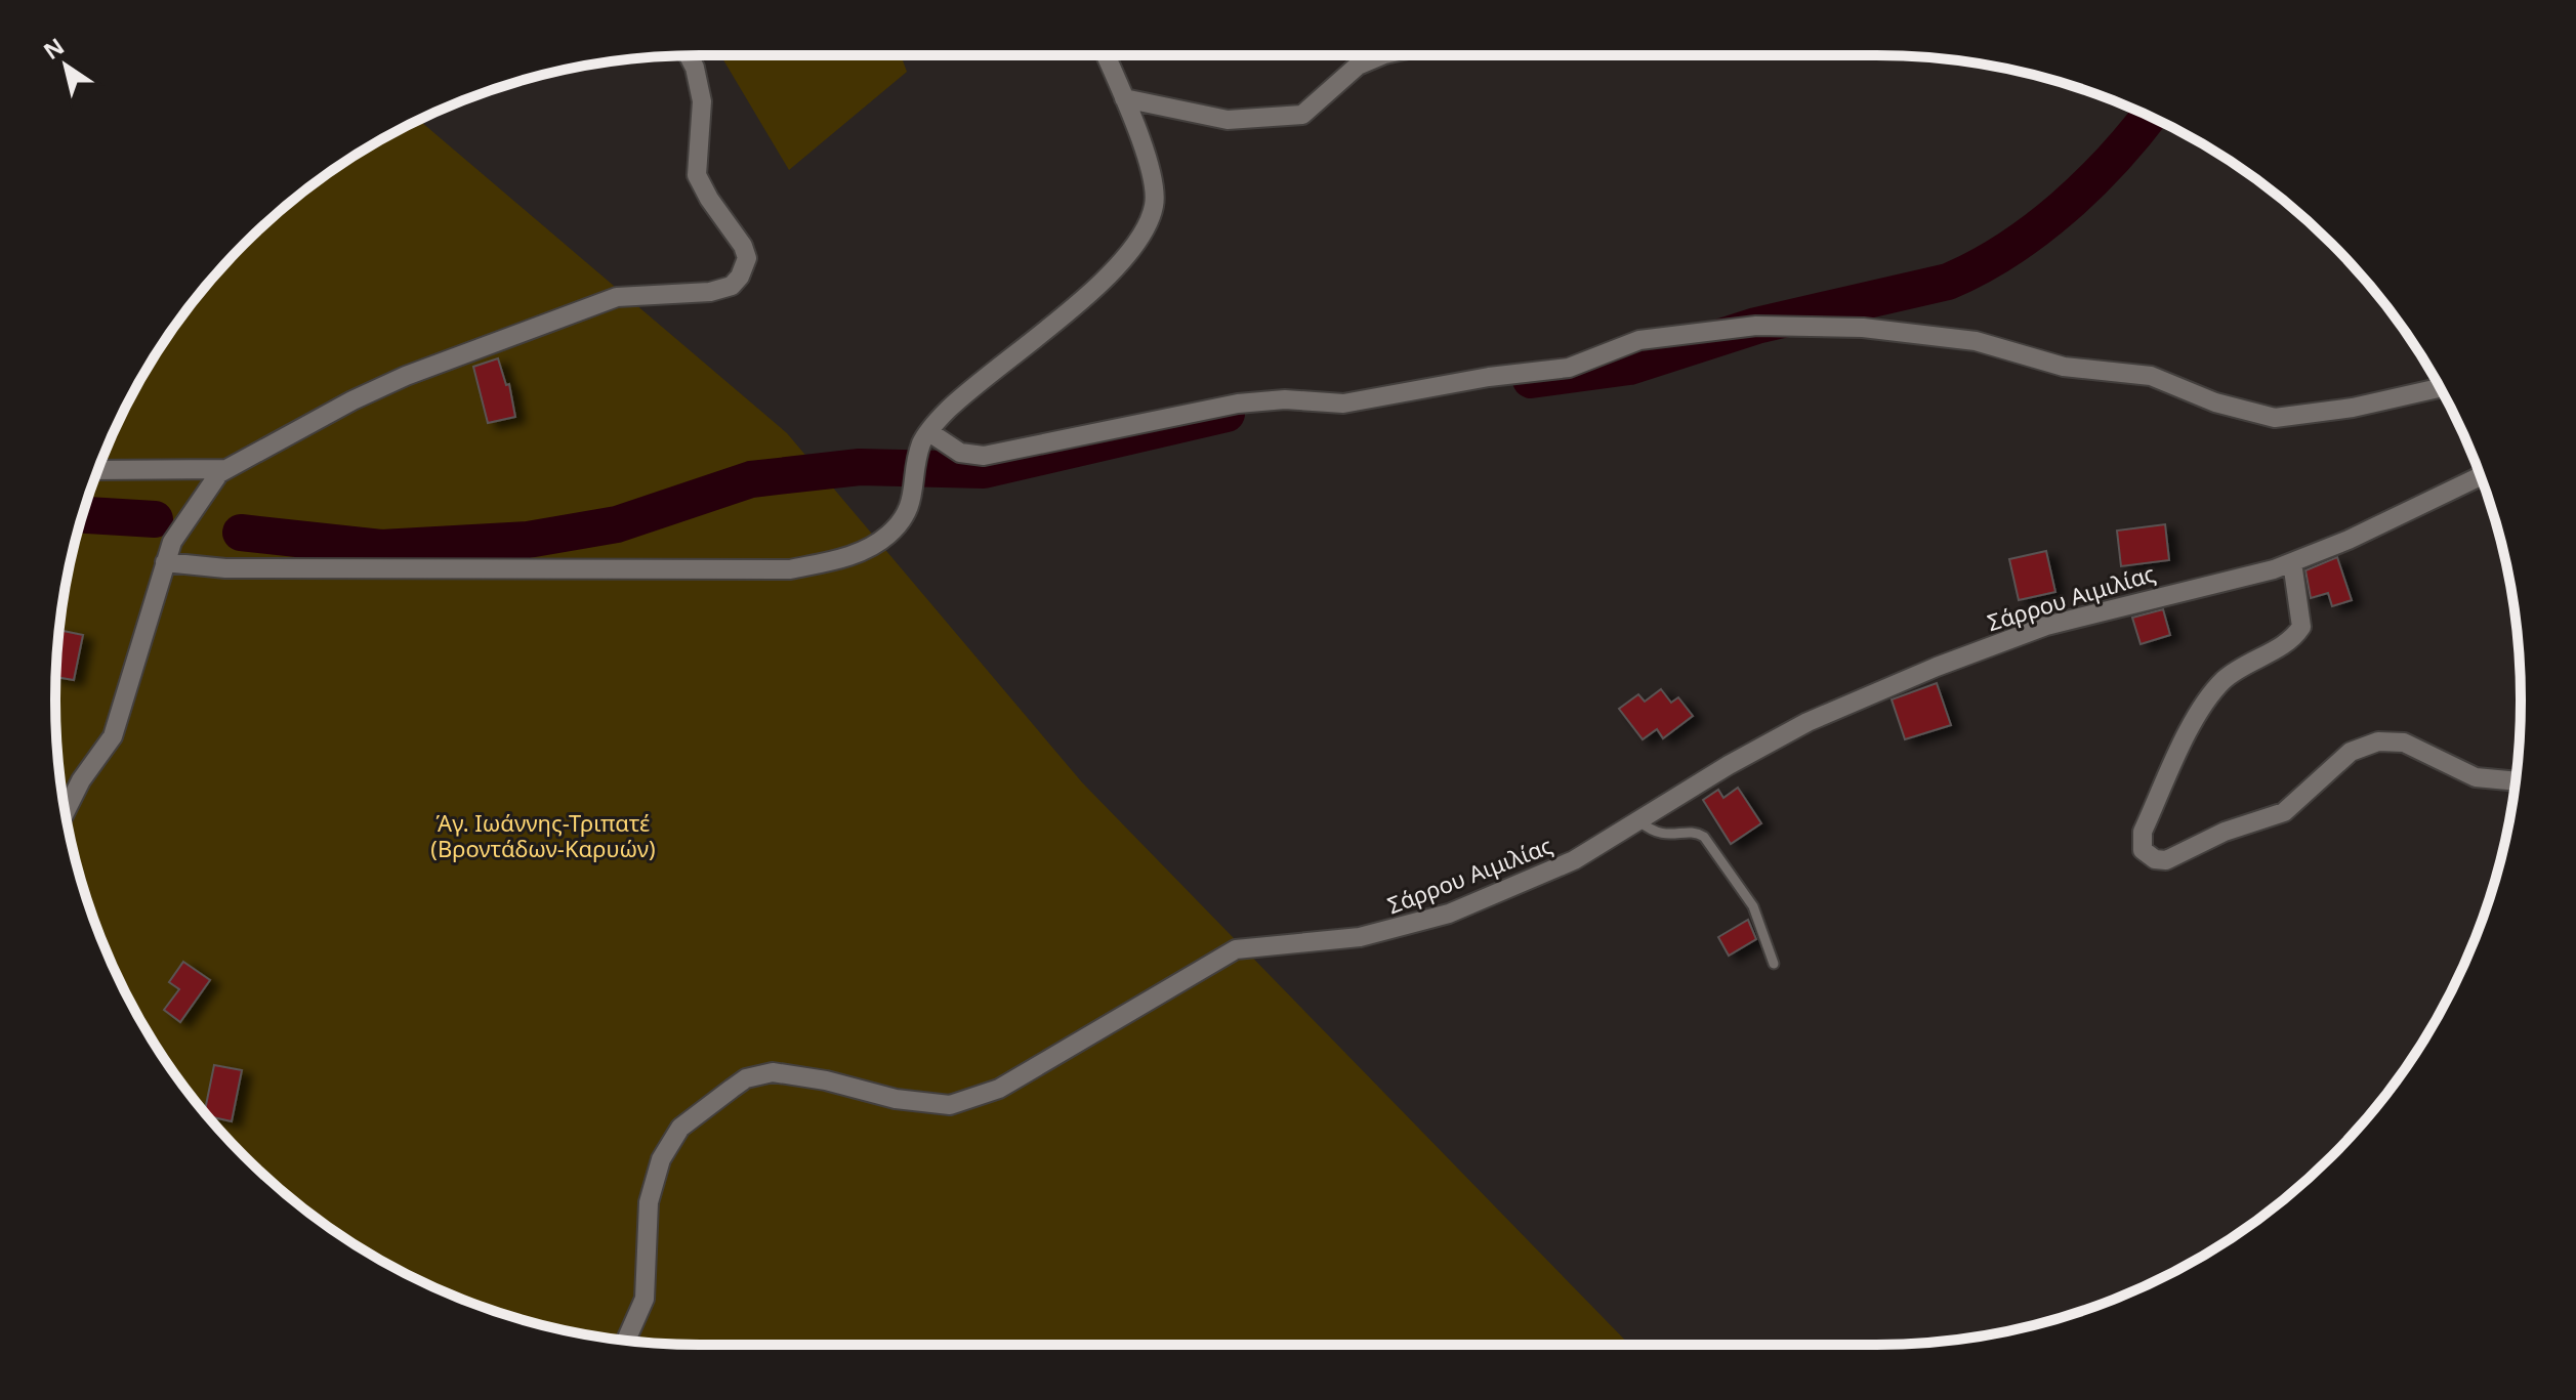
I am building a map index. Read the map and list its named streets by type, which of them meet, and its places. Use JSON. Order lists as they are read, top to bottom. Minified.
{"streets":{"street":["Σάρρου Αιμιλίας"]},"parks":["Άγ. Ιωάννης-Τριπατέ (Βροντάδων-Καρυών)"],"north":"top left"}
